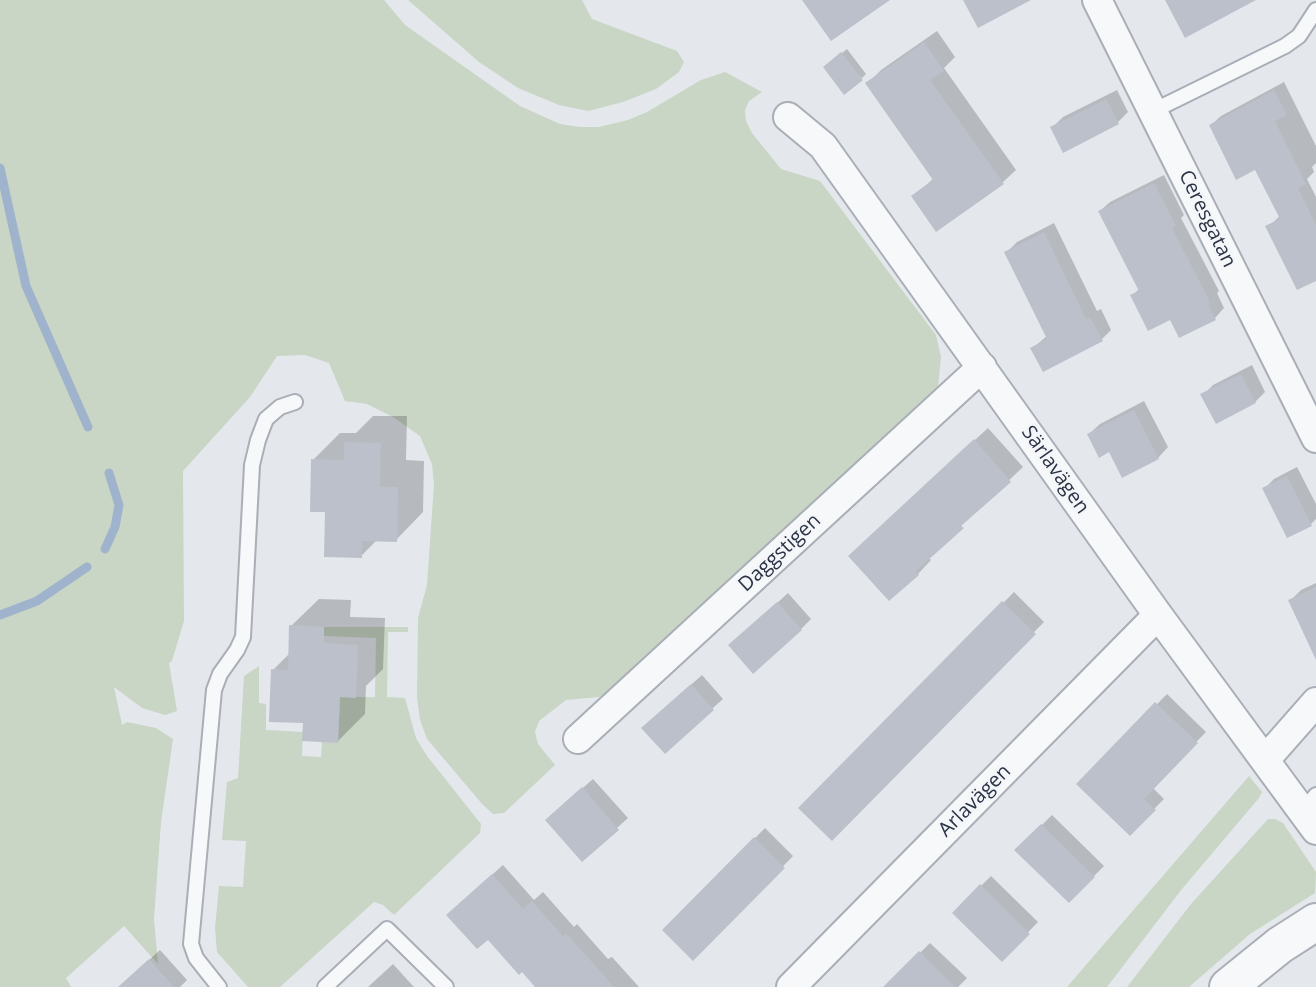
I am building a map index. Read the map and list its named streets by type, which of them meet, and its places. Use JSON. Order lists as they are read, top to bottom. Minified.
{"streets":{"street":["Ceresgatan","Särlavägen","Daggstigen","Arlavägen"]},"crossings":[["Särlavägen","Daggstigen"],["Särlavägen","Arlavägen"]]}
